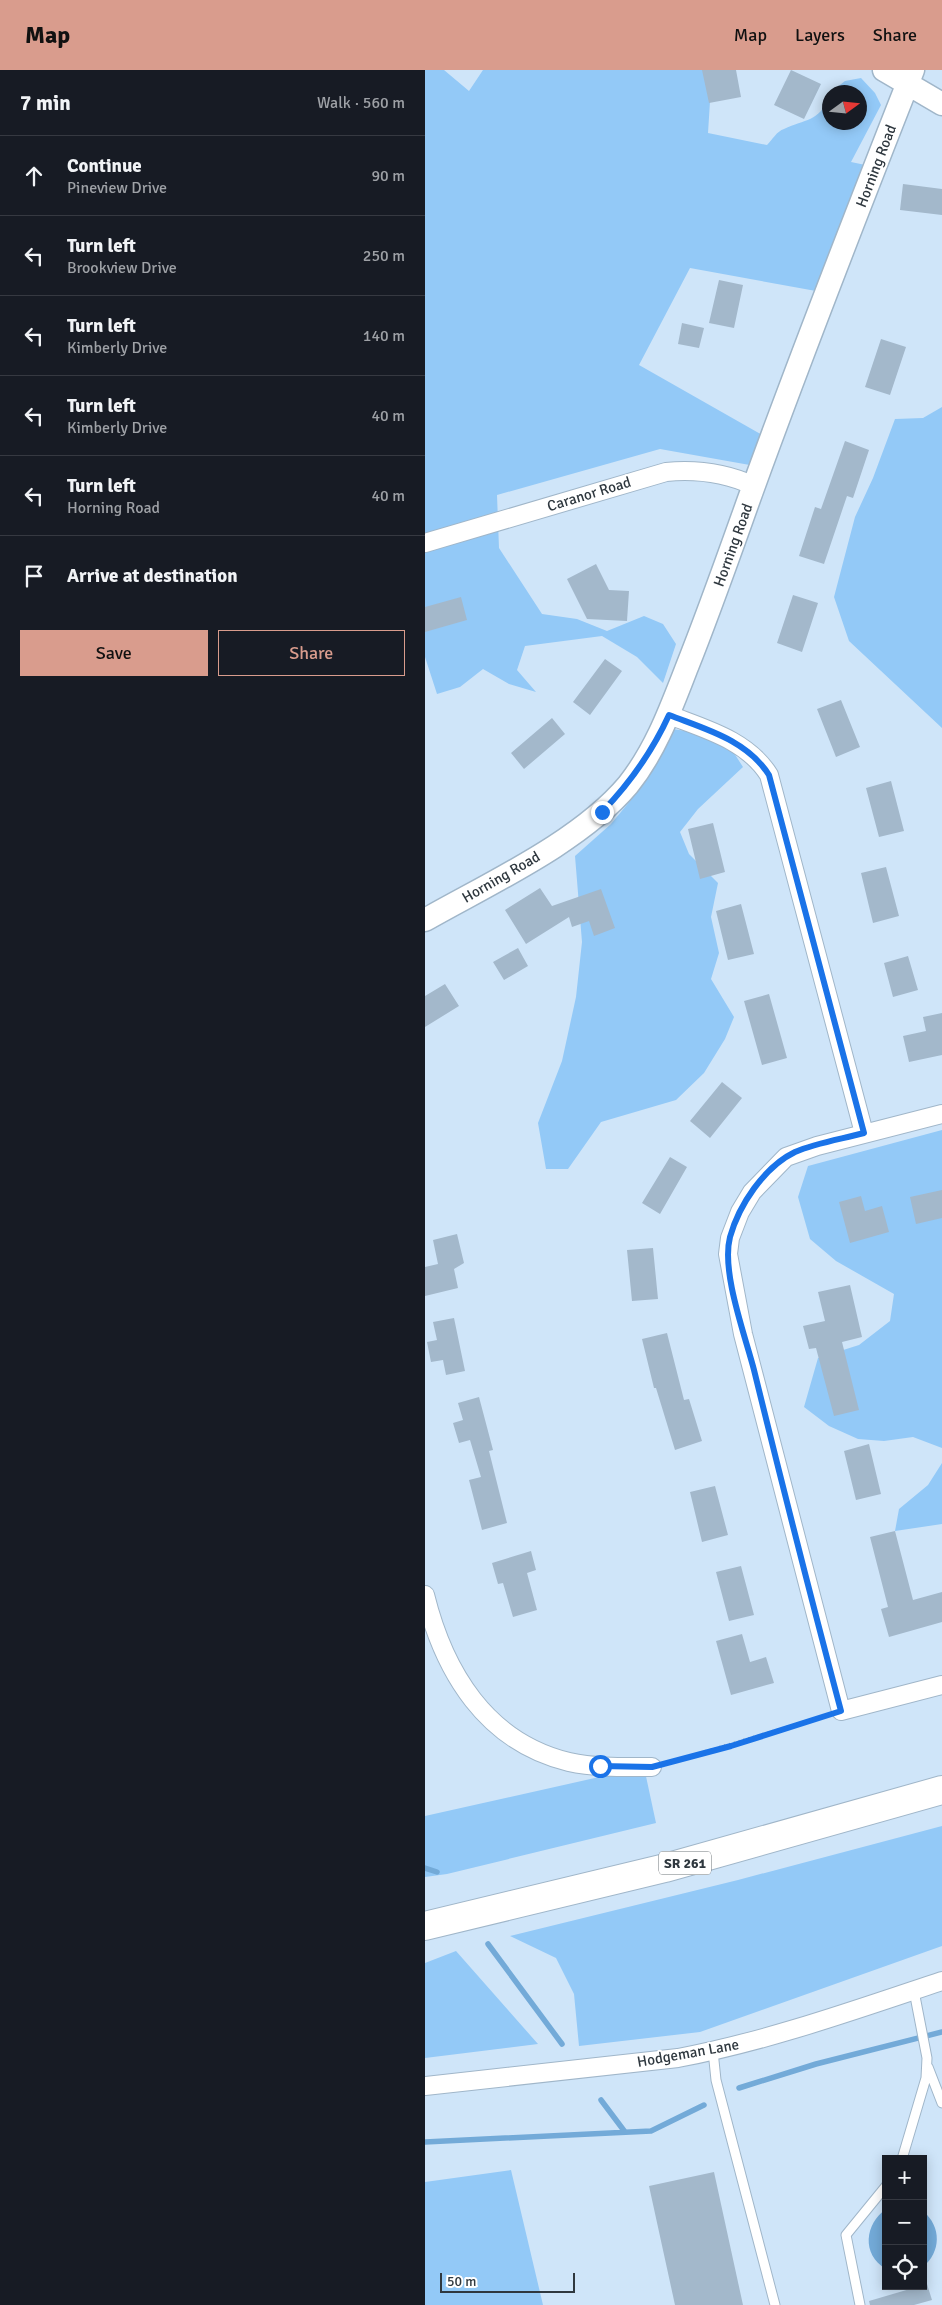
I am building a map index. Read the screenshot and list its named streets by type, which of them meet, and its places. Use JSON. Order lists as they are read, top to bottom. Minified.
{"streets":{"main road":["SR 261"],"street":["Horning Road","Caranor Road","Hodgeman Lane"]},"crossings":[["Horning Road","Caranor Road"]],"scale_bar":"50 m","north":"right","page":{"header":"Map","nav":["Map","Layers","Share"],"heading":["7 min","Walk · 560 m"],"list":[["Continue","Pineview Drive","90 m"],["Turn left","Brookview Drive","250 m"],["Turn left","Kimberly Drive","140 m"],["Turn left","Kimberly Drive","40 m"],["Turn left","Horning Road","40 m"],"Arrive at destination"],"buttons":["Save","Share"],"map_buttons":["+","−"],"scale":"50 m"}}
